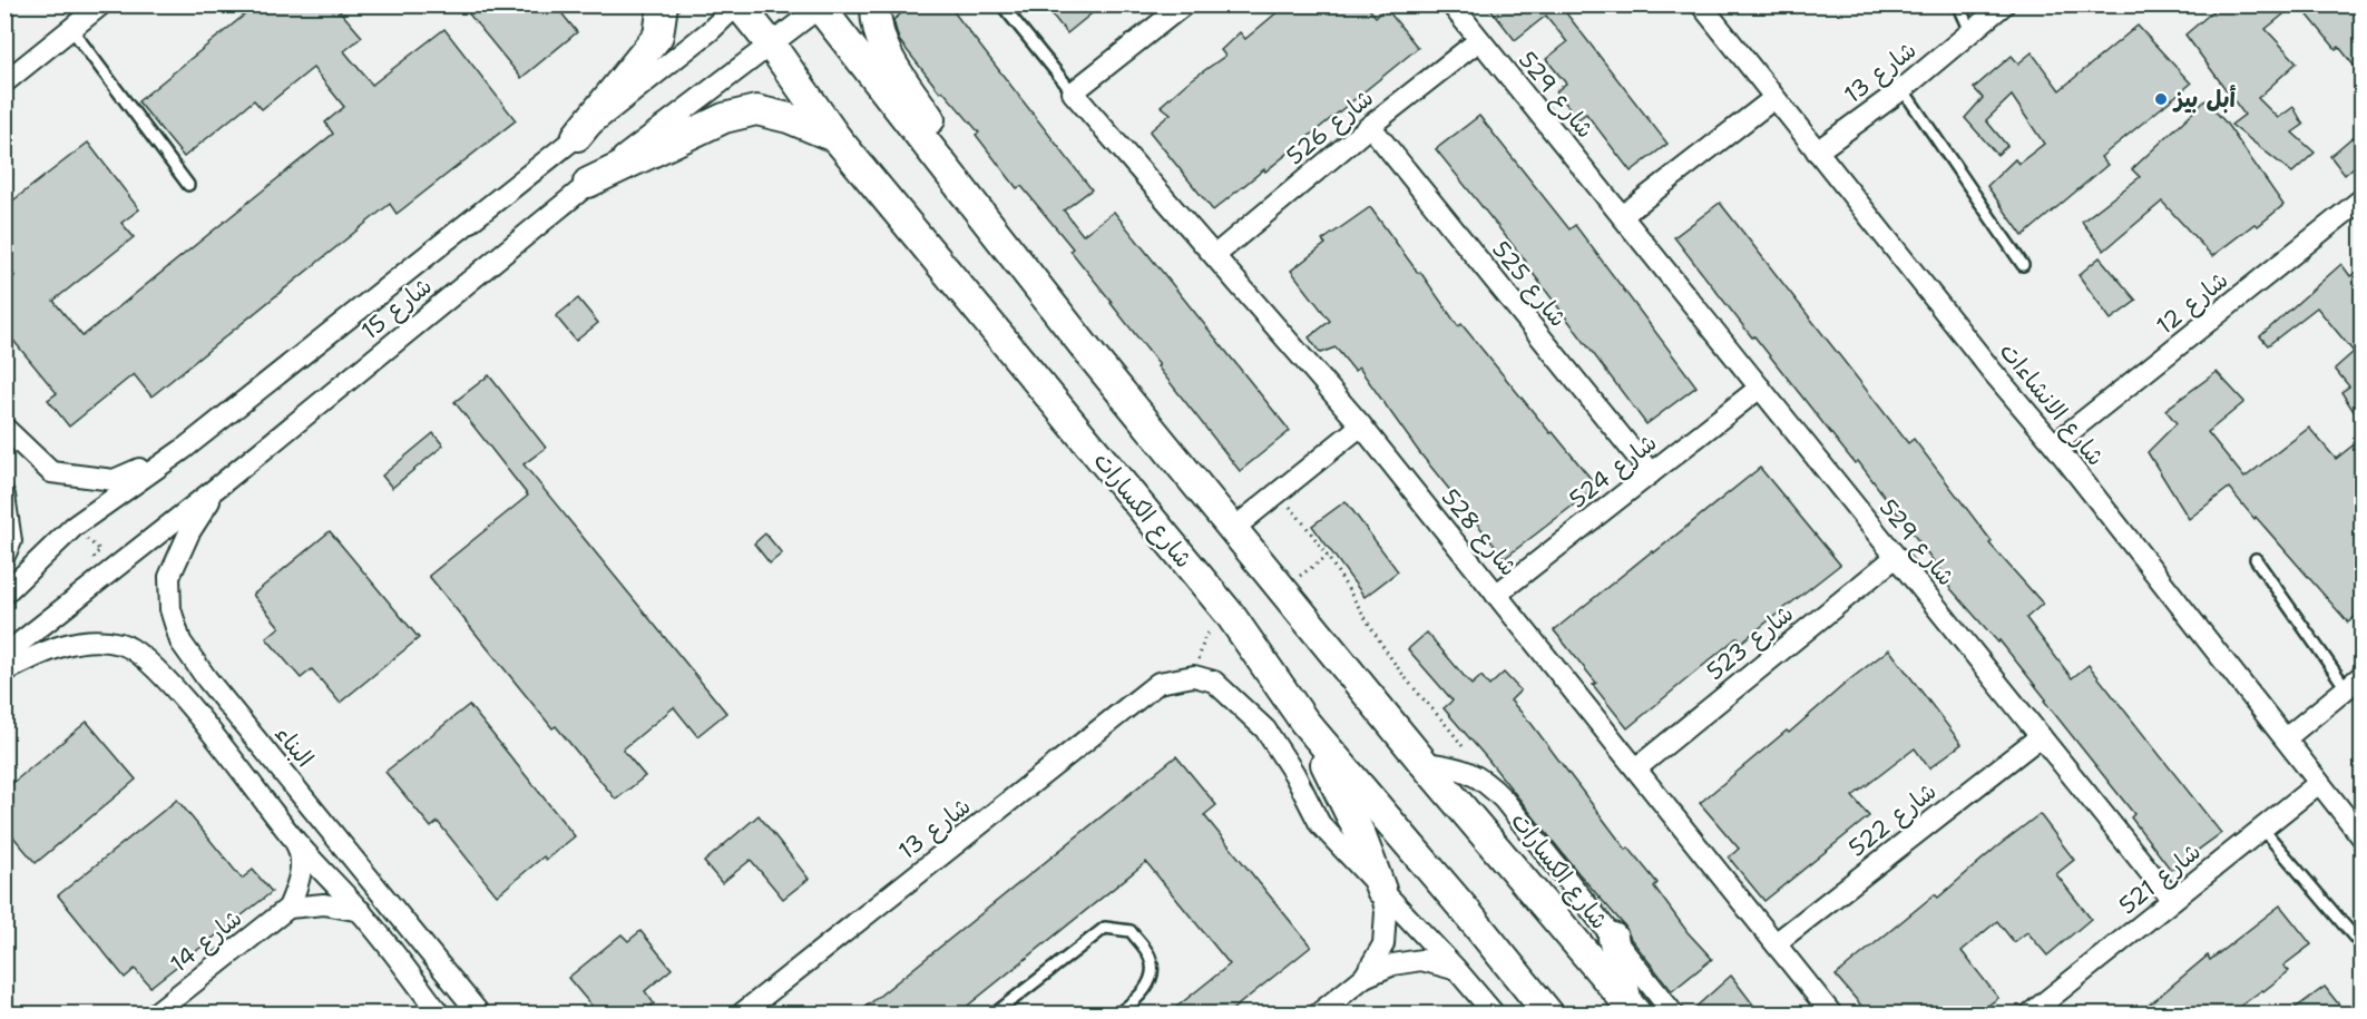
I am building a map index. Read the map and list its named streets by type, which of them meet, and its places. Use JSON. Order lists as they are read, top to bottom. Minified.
{"streets":{"street":["شارع 13","شارع 529","شارع 526","شارع 525","شارع 12","شارع 15","شارع الانشاءات","شارع 524","شارع الكسارات","شارع 528","شارع 523","البناء","شارع 522","شارع 521","شارع 14"]},"crossings":[["شارع 13","شارع الانشاءات"],["شارع 529","شارع 526"],["شارع 529","شارع 524"],["شارع 529","شارع 523"],["شارع 529","شارع 522"],["شارع 529","شارع 521"],["شارع 526","شارع 525"],["شارع 526","شارع 528"],["شارع 525","شارع 524"],["شارع 12","شارع الانشاءات"],["شارع 15","شارع الكسارات"],["شارع 15","البناء"],["شارع الانشاءات","شارع 521"],["شارع 524","شارع 528"],["شارع 528","شارع 523"],["شارع 528","شارع 522"]],"places":["أبل بيز"]}
